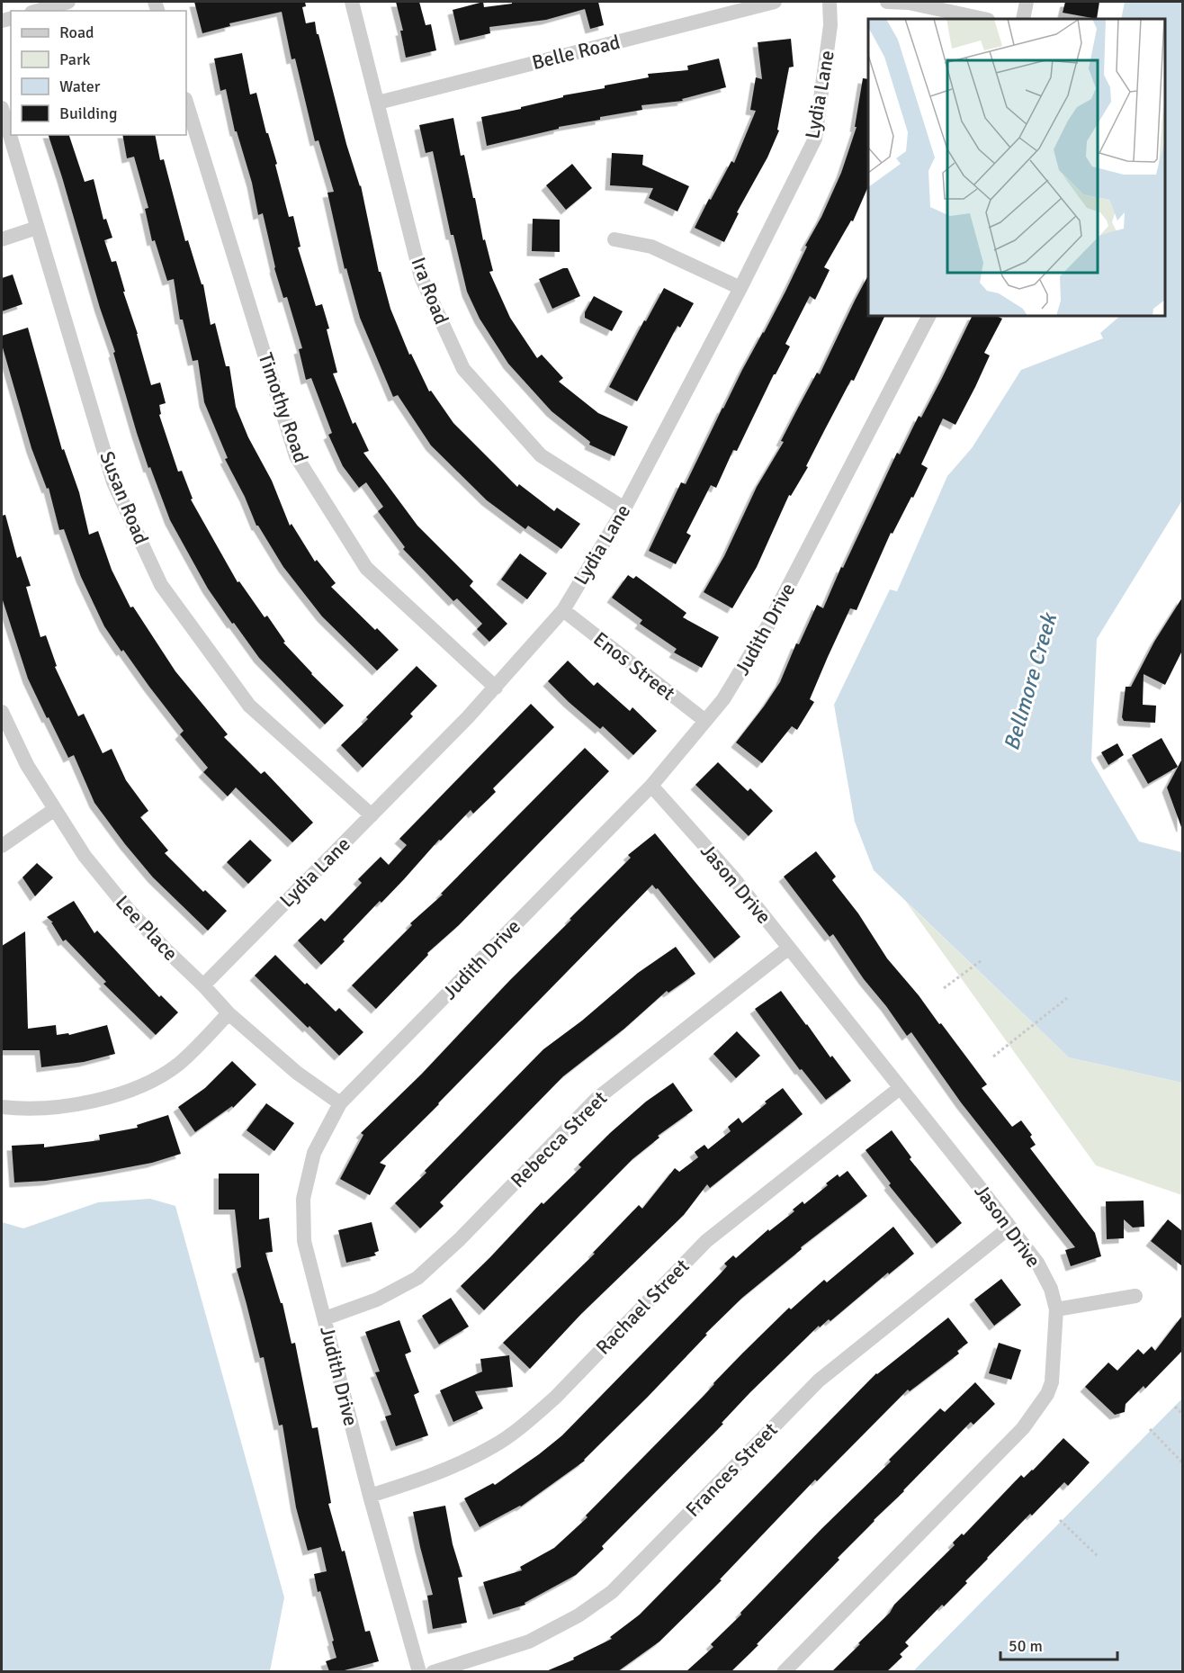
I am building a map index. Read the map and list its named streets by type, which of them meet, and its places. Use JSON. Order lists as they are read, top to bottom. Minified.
{"streets":{"street":["Belle Road","Lydia Lane","Ira Road","Timothy Road","Susan Road","Judith Drive","Enos Street","Jason Drive","Lee Place","Rebecca Street","Rachael Street","Frances Street"]},"crossings":[["Belle Road","Ira Road"],["Lydia Lane","Ira Road"],["Lydia Lane","Timothy Road"],["Lydia Lane","Susan Road"],["Lydia Lane","Enos Street"],["Lydia Lane","Lee Place"],["Judith Drive","Enos Street"],["Judith Drive","Jason Drive"],["Judith Drive","Lee Place"],["Judith Drive","Rebecca Street"],["Judith Drive","Rachael Street"],["Jason Drive","Rebecca Street"],["Jason Drive","Rachael Street"],["Jason Drive","Frances Street"]],"water":["Bellmore Creek"],"legend":["Road","Park","Water","Building"],"scale_bar":"50 m"}
